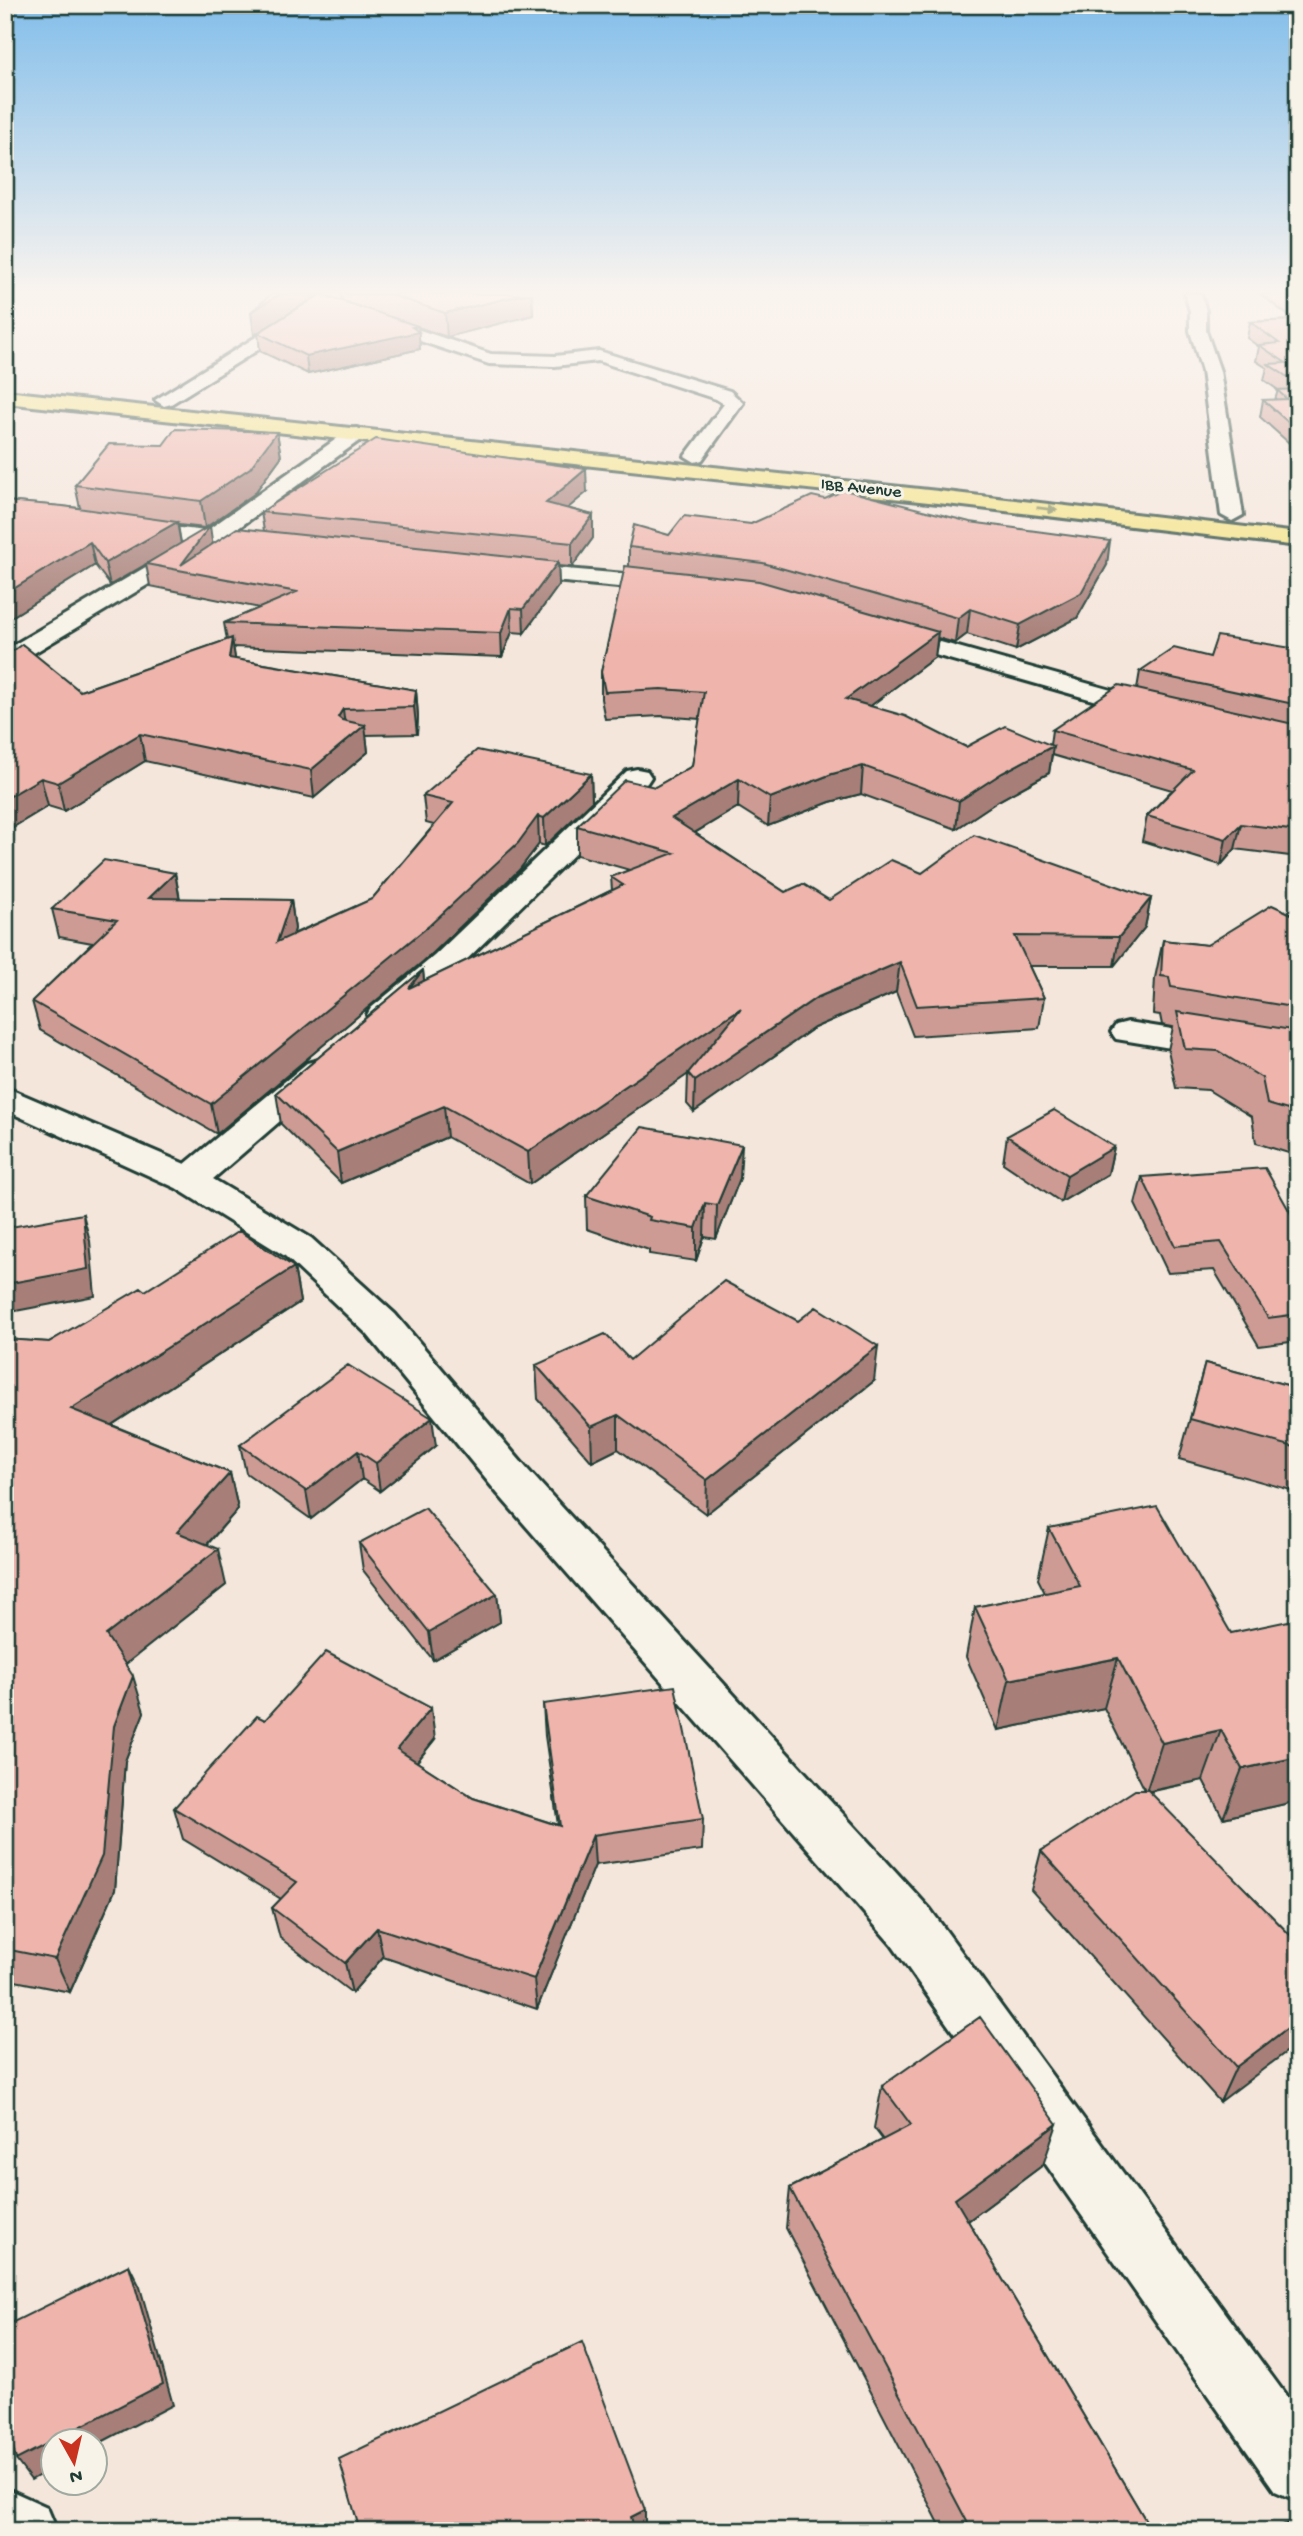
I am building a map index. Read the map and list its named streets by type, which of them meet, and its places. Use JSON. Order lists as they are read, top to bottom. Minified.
{"streets":{"main road":["IBB Avenue"]},"north":"bottom"}
